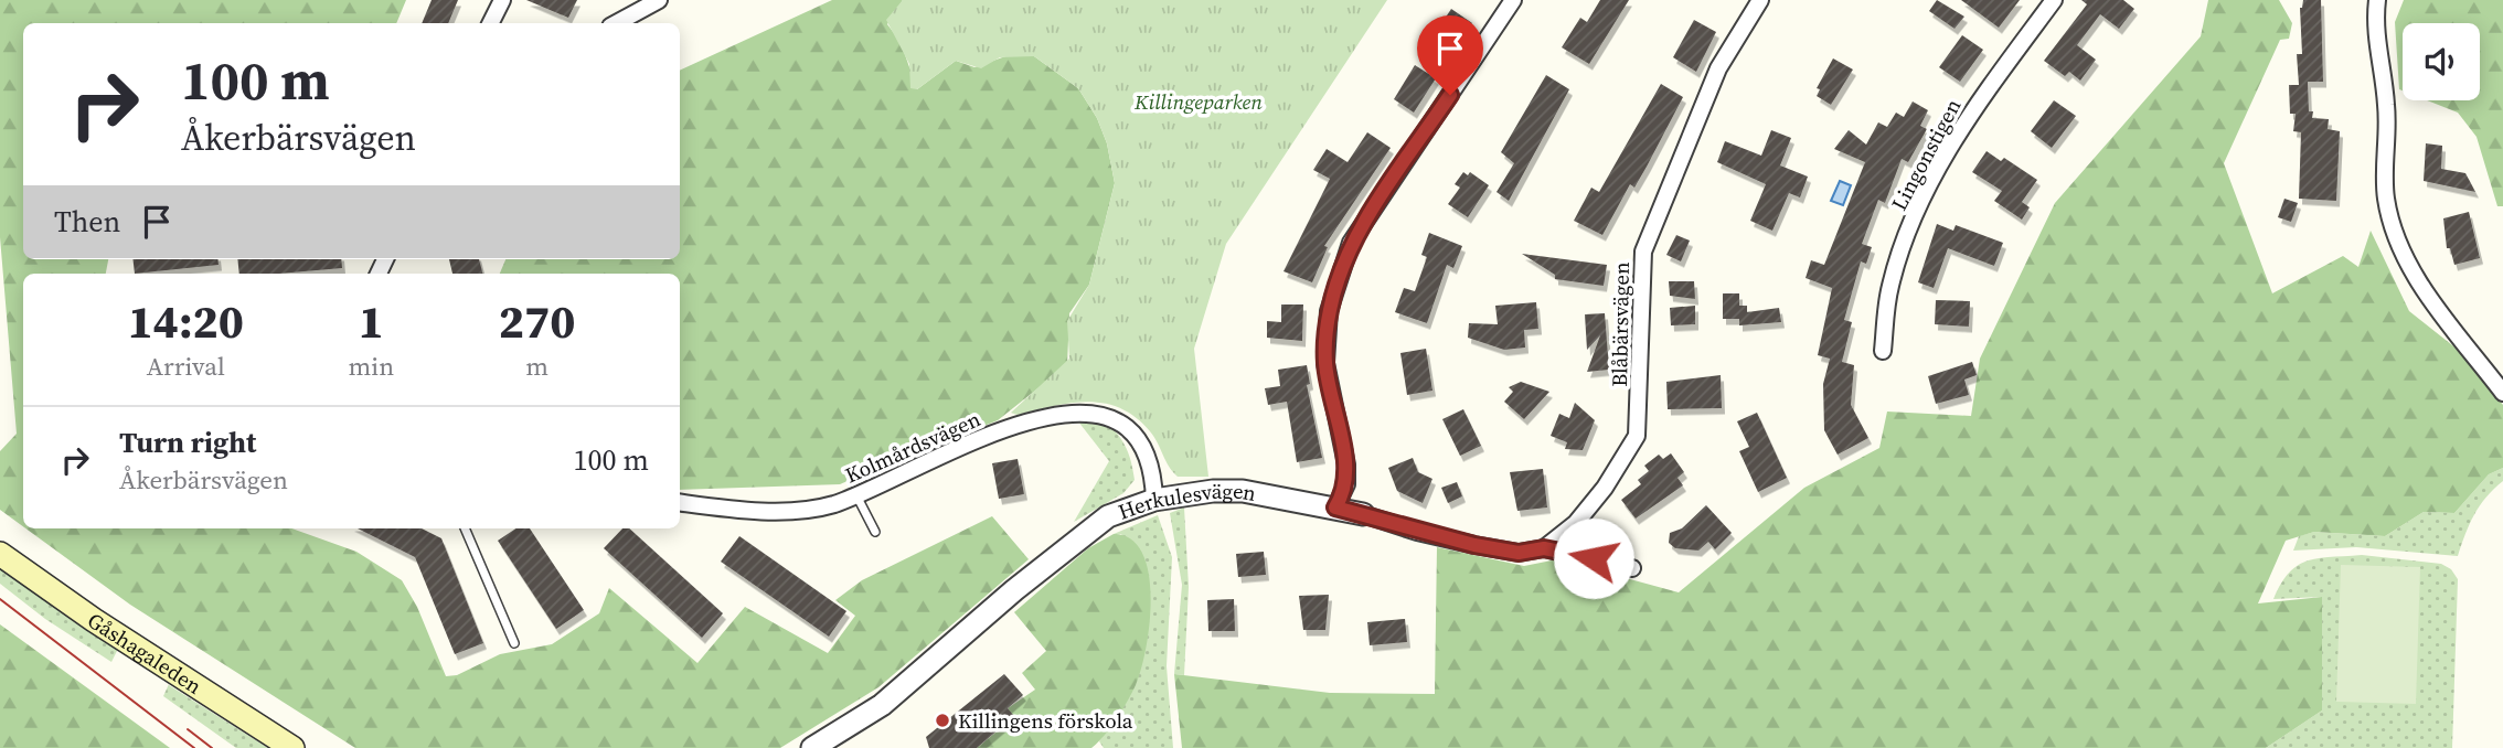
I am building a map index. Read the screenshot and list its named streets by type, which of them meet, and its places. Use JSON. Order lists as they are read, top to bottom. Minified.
{"streets":{"main road":["Gåshagaleden"],"street":["Lingonstigen","Blåbärsvägen","Kolmårdsvägen","Herkulesvägen"]},"crossings":[["Blåbärsvägen","Herkulesvägen"],["Kolmårdsvägen","Herkulesvägen"]],"parks":["Killingeparken"],"places":["Killingens förskola"],"page":{"turn":["100 m","Åkerbärsvägen"],"then":"Then","eta":["14:20","Arrival","1","min","270","m"],"list":[{"name":"Turn right","note":"Åkerbärsvägen","value":"100 m"}]}}
